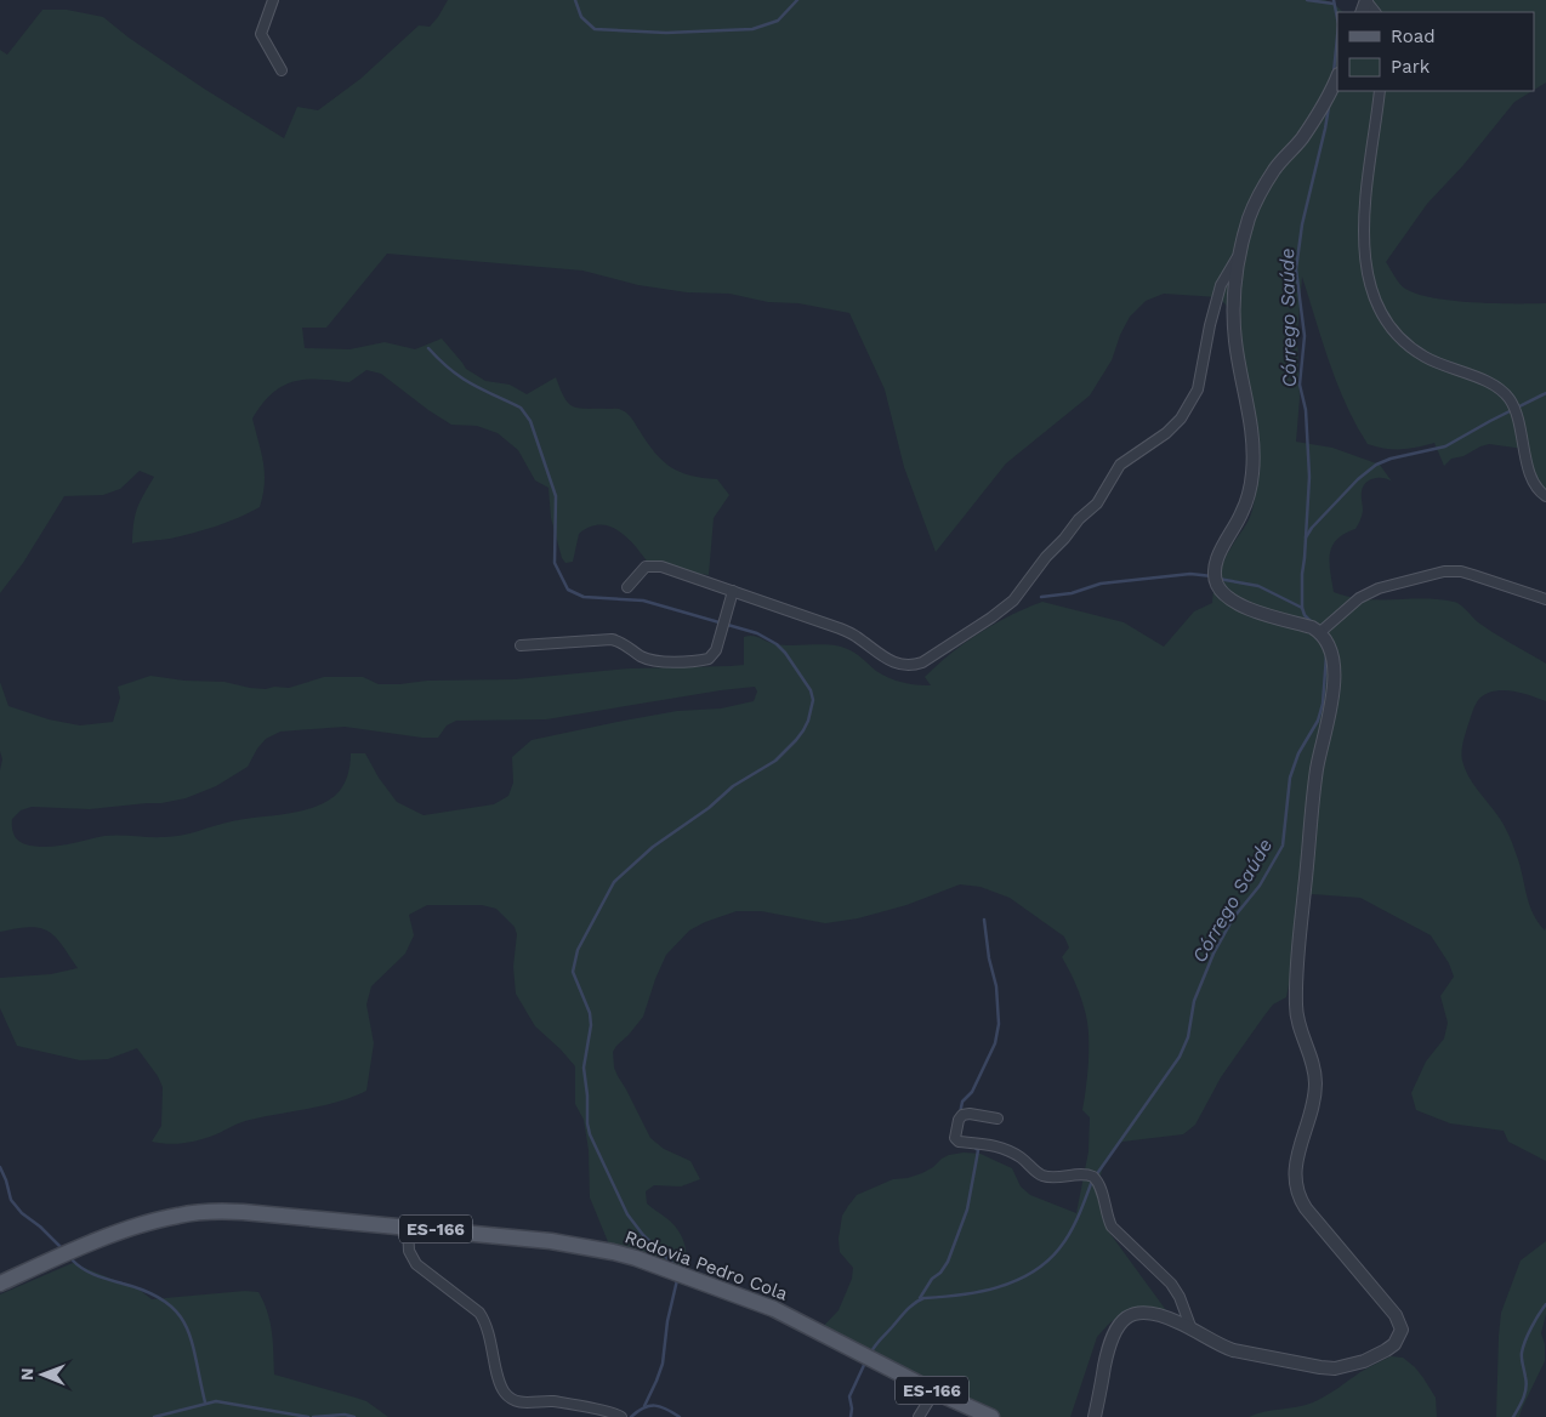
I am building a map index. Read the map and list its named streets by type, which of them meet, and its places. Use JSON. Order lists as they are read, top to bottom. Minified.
{"streets":{"main road":["ES-166","Rodovia Pedro Cola"]},"water":["Córrego Saúde"],"legend":["Road","Park"],"north":"left"}
